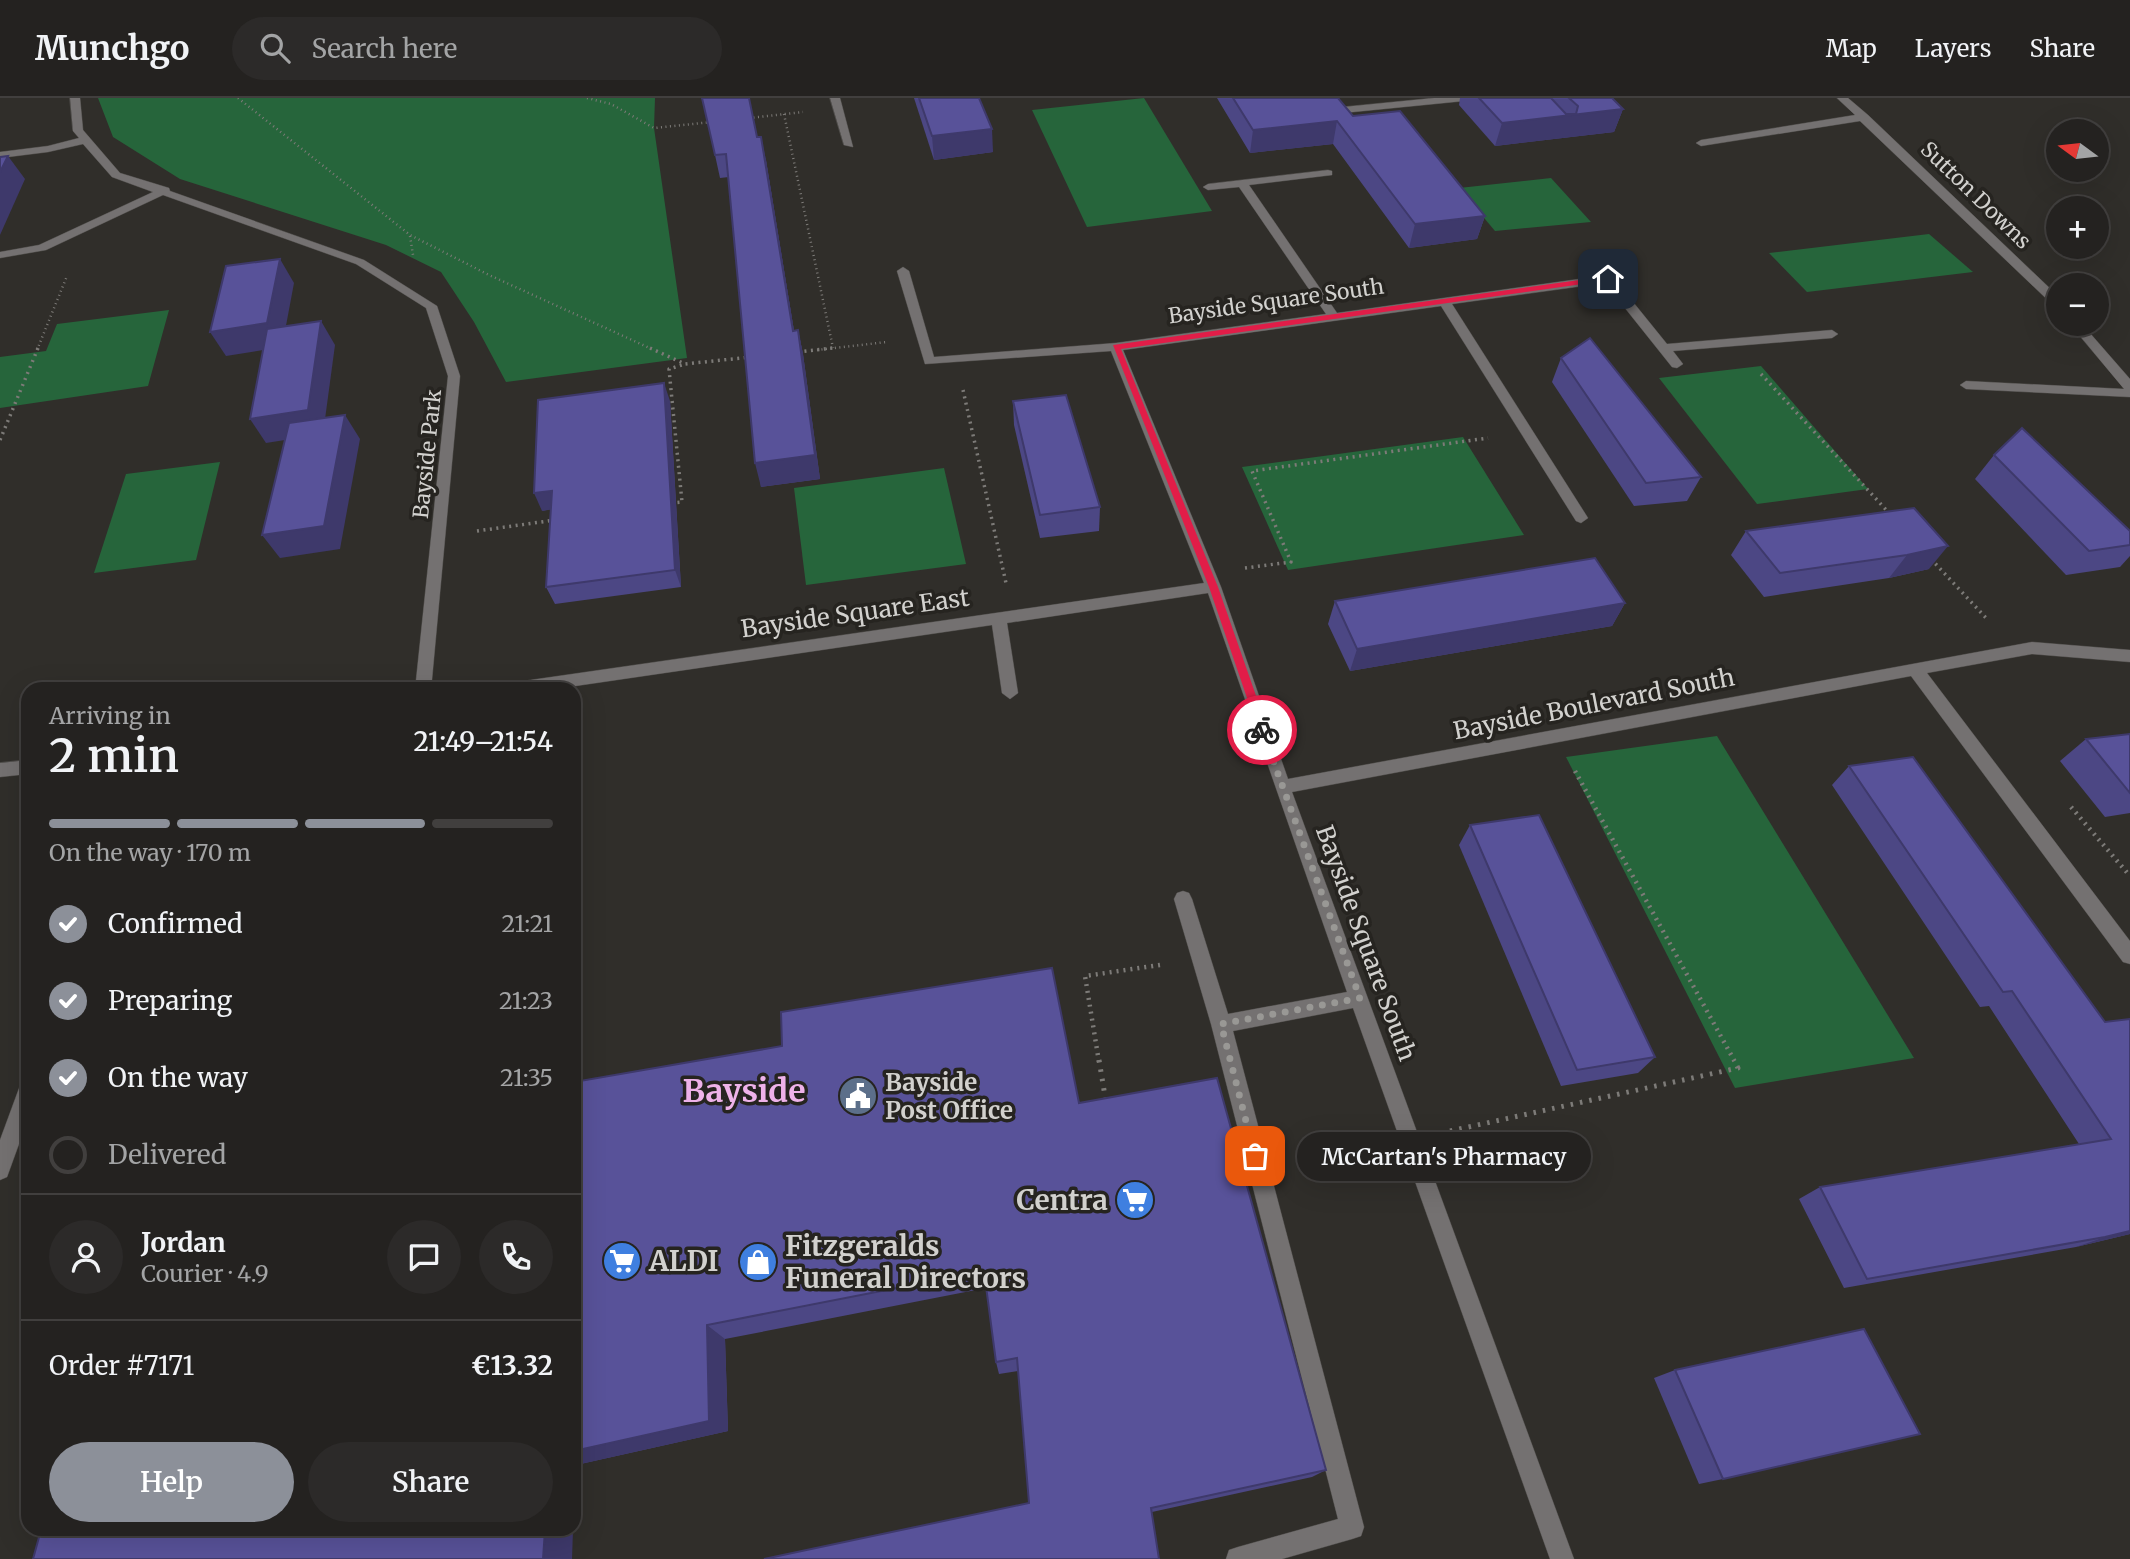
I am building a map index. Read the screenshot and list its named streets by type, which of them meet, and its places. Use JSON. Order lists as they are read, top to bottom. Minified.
{"streets":{"street":["Sutton Downs","Bayside Square South","Bayside Park","Bayside Square East","Bayside Boulevard South"]},"crossings":[["Bayside Square South","Bayside Square East"],["Bayside Square South","Bayside Boulevard South"]],"districts":["Bayside"],"places":{"public building":["Bayside Post Office"],"other":["McCartan's Pharmacy"],"supermarket":["Centra","ALDI"],"shop":["Fitzgeralds Funeral Directors"]},"north":"left","page":{"header":"Munchgo","search":"Search here","nav":["Map","Layers","Share"],"map_buttons":["+","−"],"heading":["2 min","Arriving in","21:49–21:54"],"panel":["Jordan","Courier · 4.9","Order #7171","€13.32"],"bar":"On the way · 170 m","list":[["Confirmed","21:21"],["Preparing","21:23"],["On the way","21:35"],"Delivered"],"bubble":"McCartan's Pharmacy","buttons":["Help","Share"]}}
